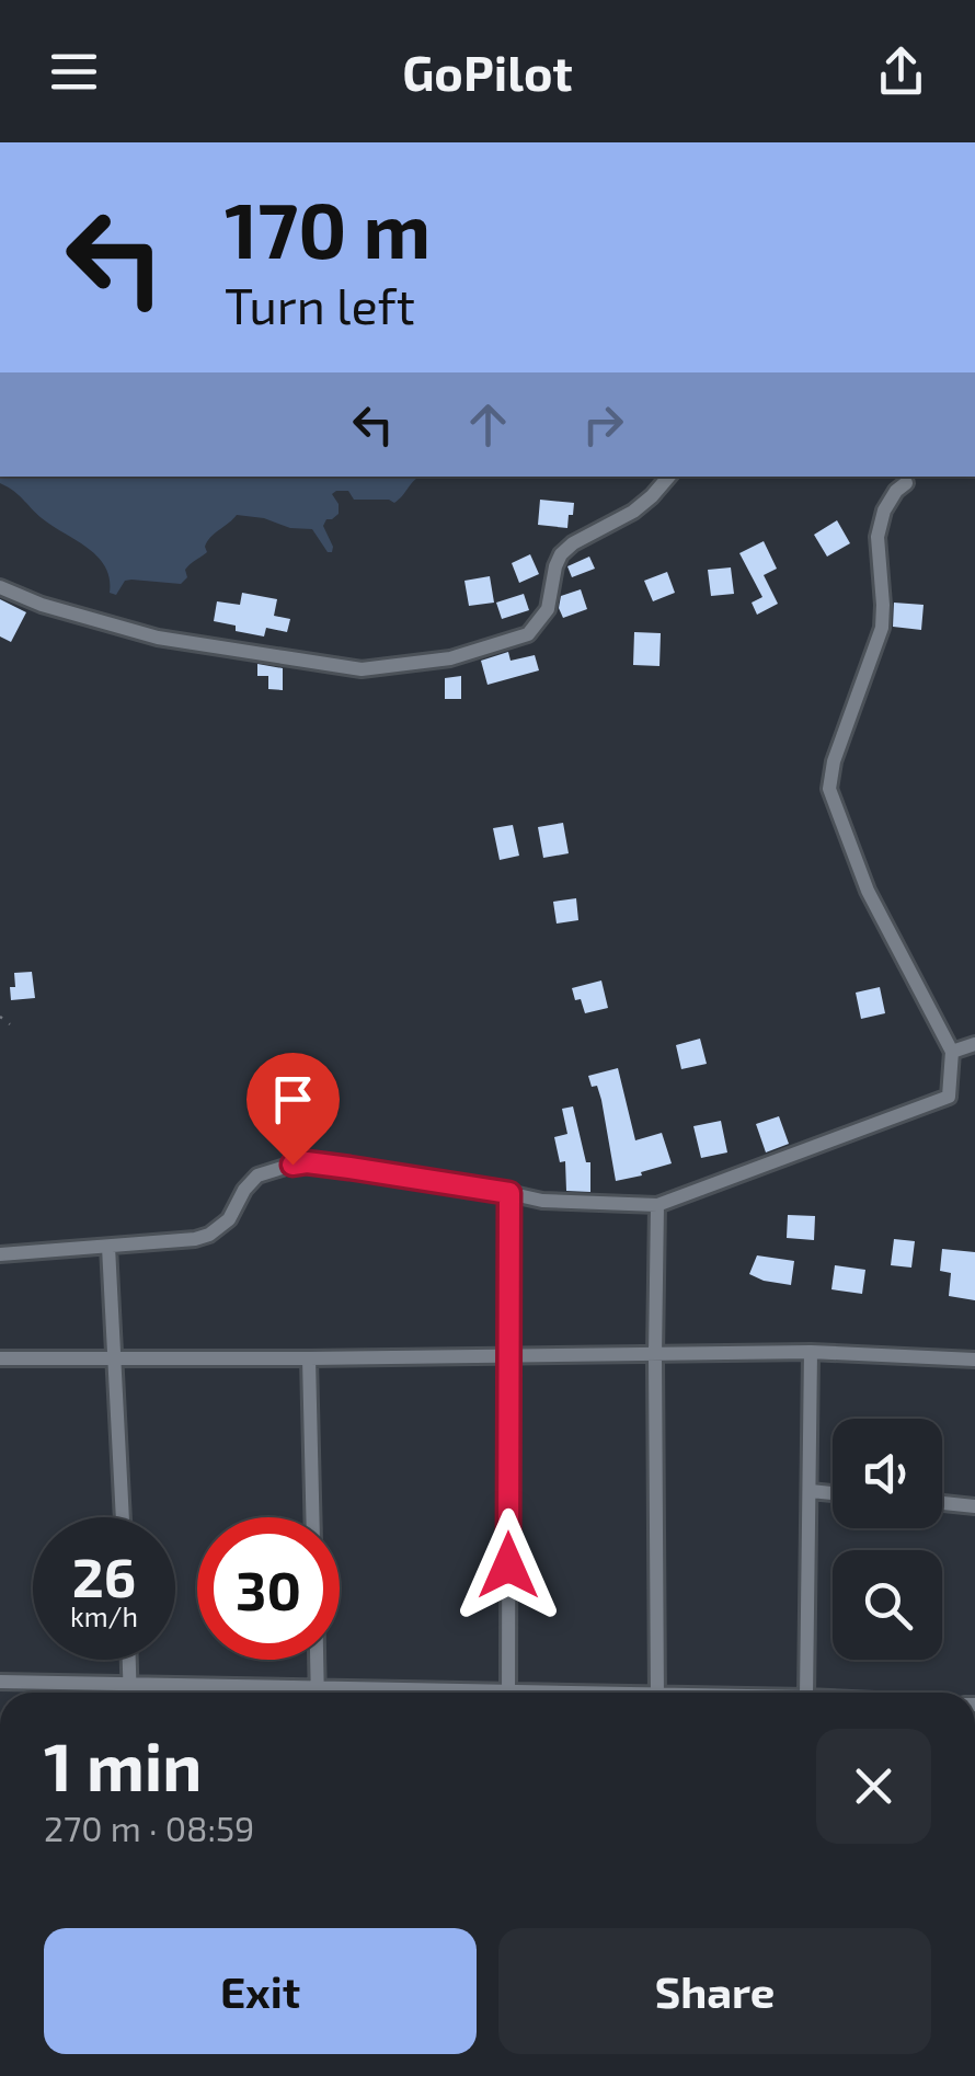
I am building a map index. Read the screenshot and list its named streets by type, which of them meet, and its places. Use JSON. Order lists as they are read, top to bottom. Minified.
{"page":{"header":"GoPilot","turn":["170 m","Turn left"],"speed":"26 km/h","limit":"30","heading":["1 min","270 m · 08:59"],"buttons":["Exit","Share"]}}
